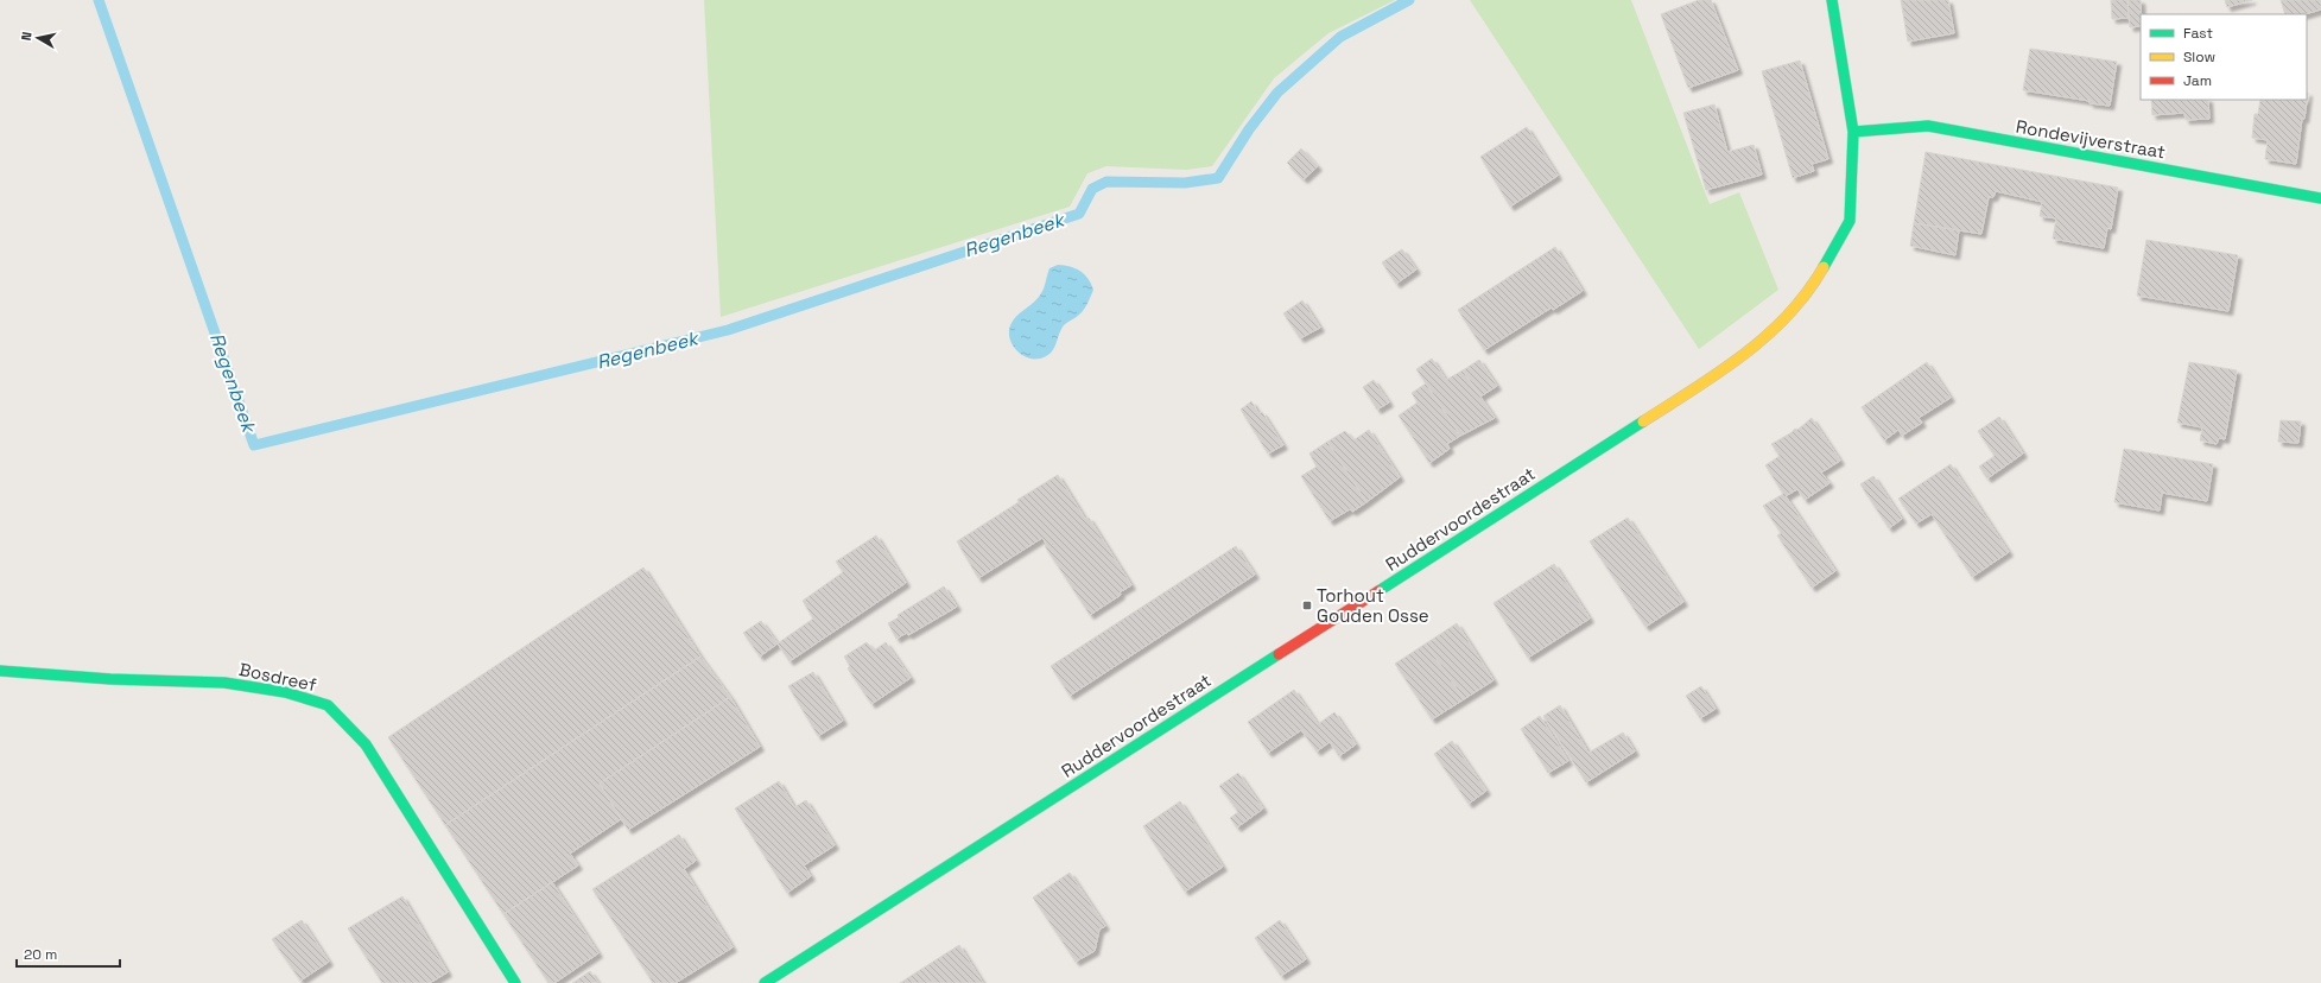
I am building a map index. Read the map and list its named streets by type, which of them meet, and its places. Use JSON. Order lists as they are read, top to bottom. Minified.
{"streets":{"street":["Rondevijverstraat","Ruddervoordestraat","Bosdreef"]},"crossings":[["Rondevijverstraat","Ruddervoordestraat"]],"water":["Regenbeek"],"places":{"transit":["Torhout Gouden Osse"]},"legend":["Fast","Slow","Jam"],"scale_bar":"20 m","north":"left"}
